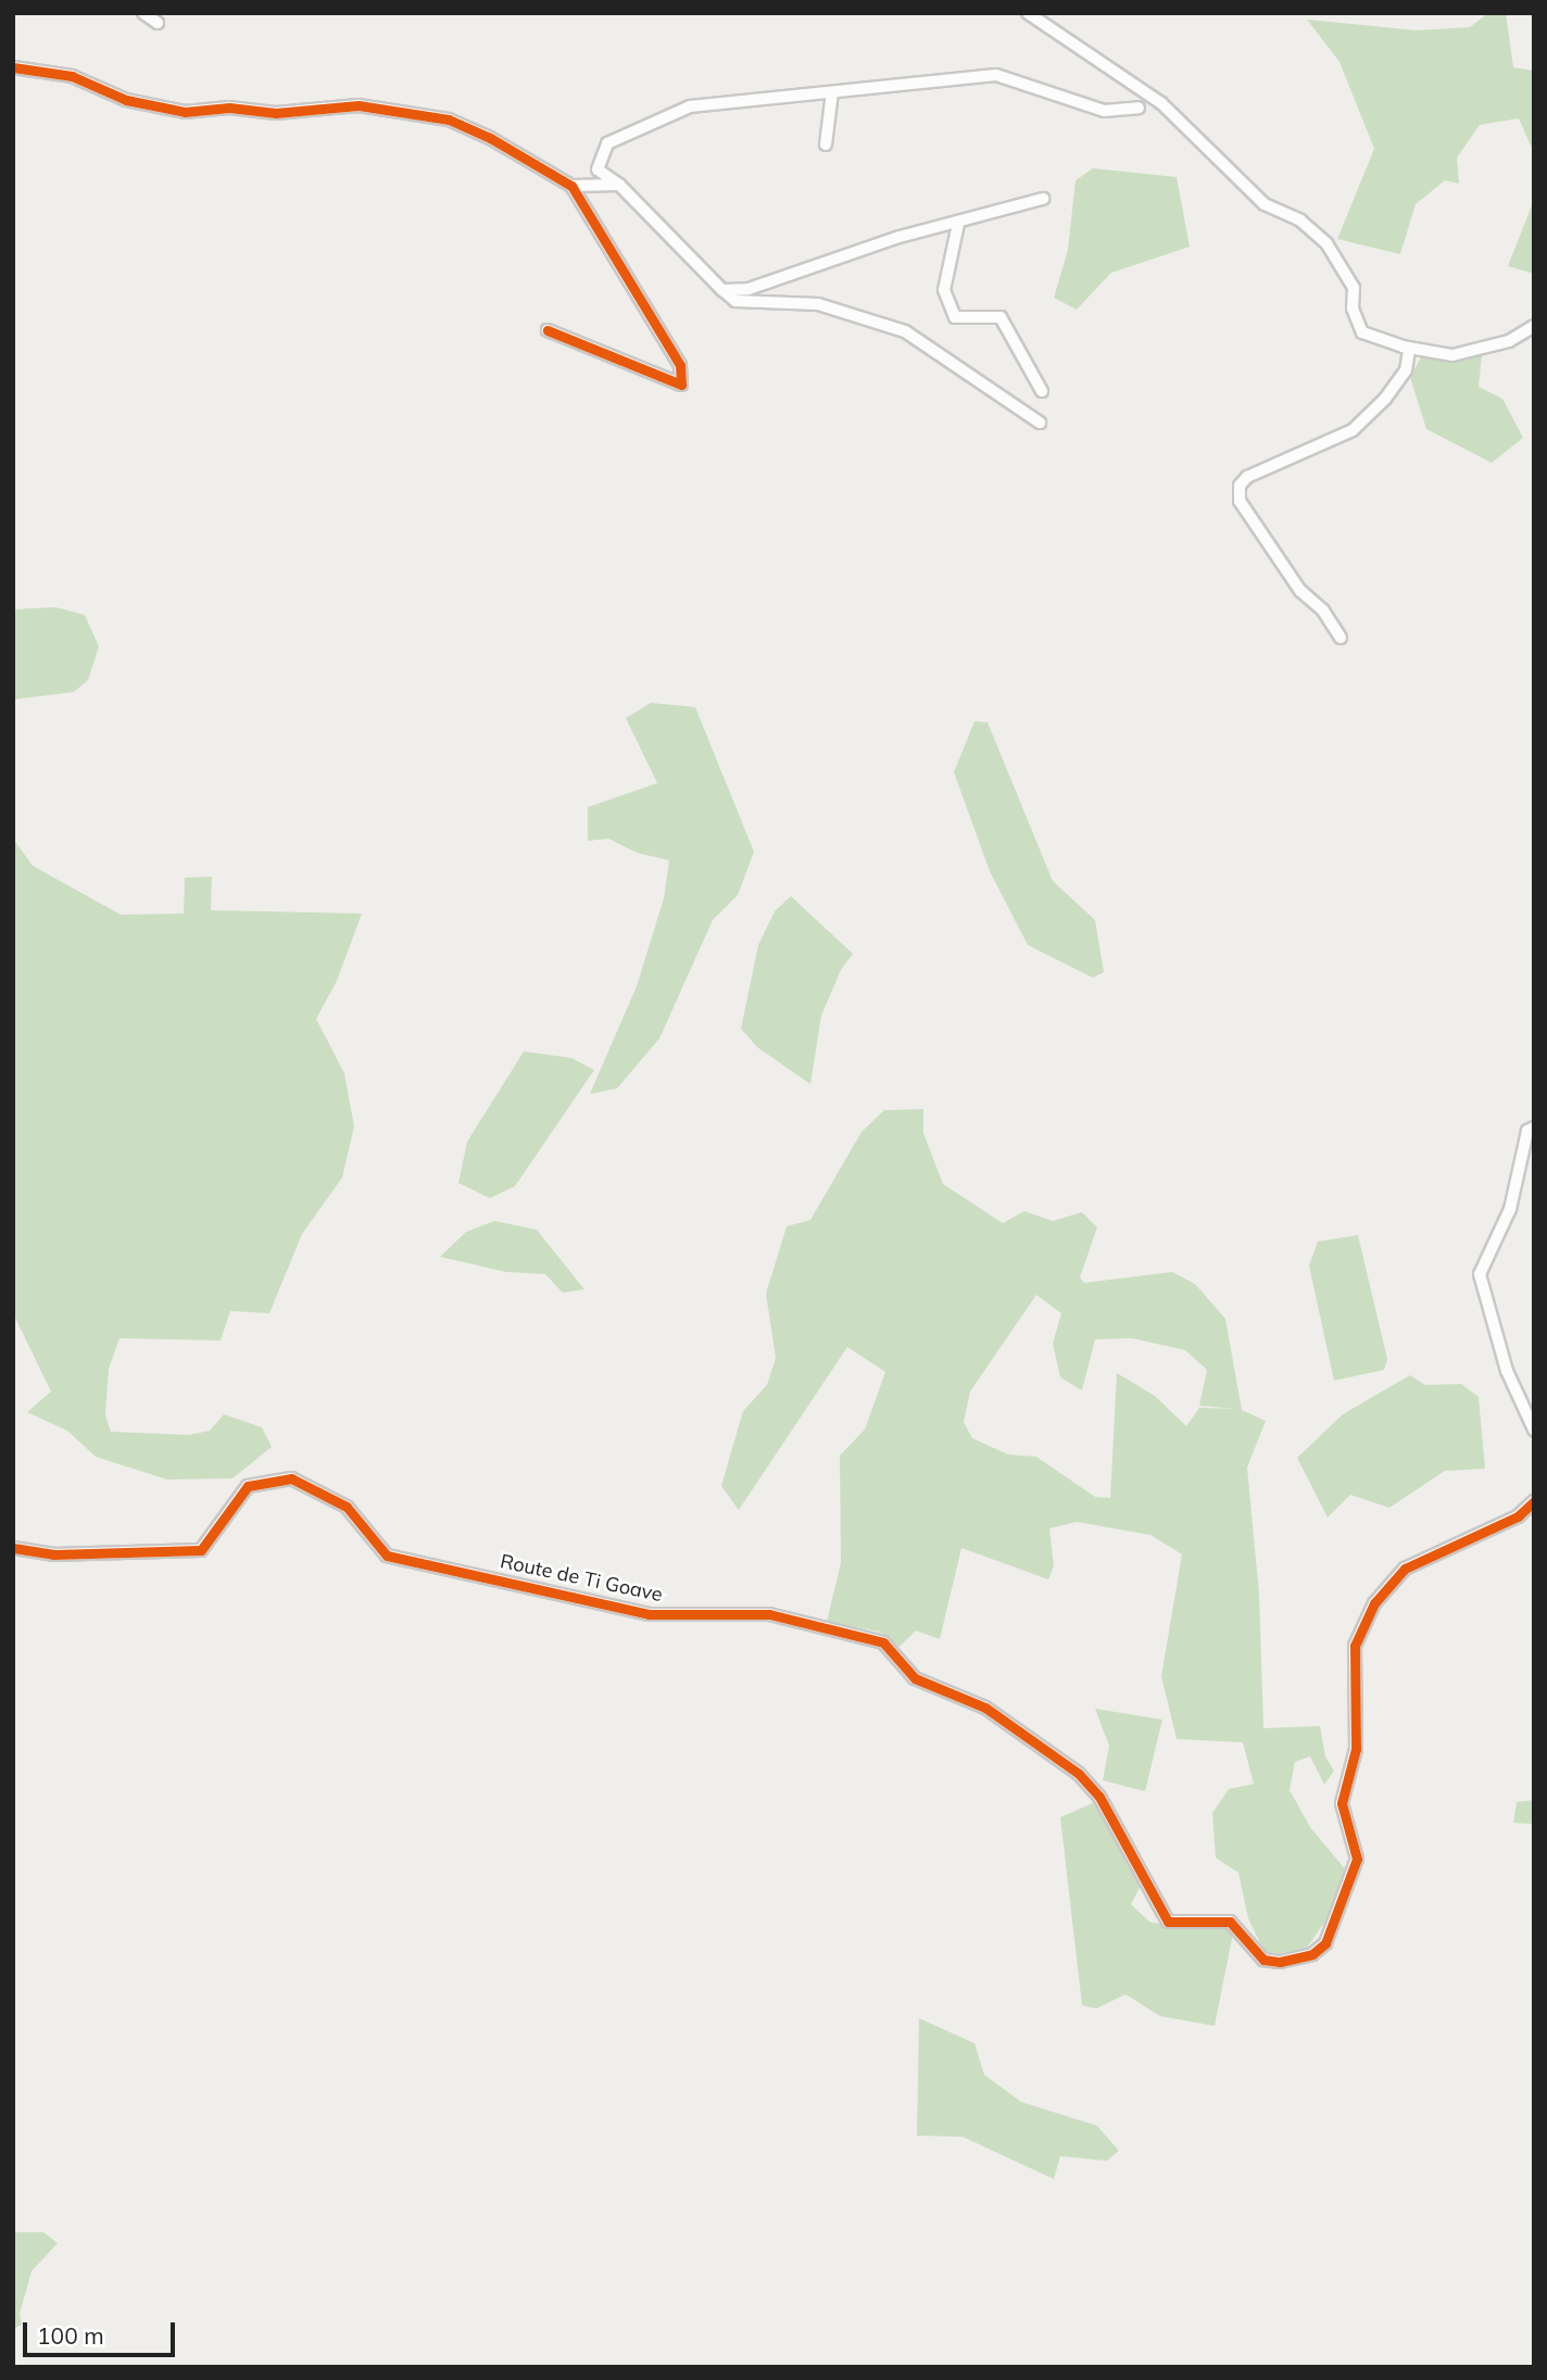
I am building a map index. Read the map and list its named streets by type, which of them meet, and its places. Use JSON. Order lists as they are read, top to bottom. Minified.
{"streets":{"street":["Route de Ti Goave"]},"scale_bar":"100 m"}
